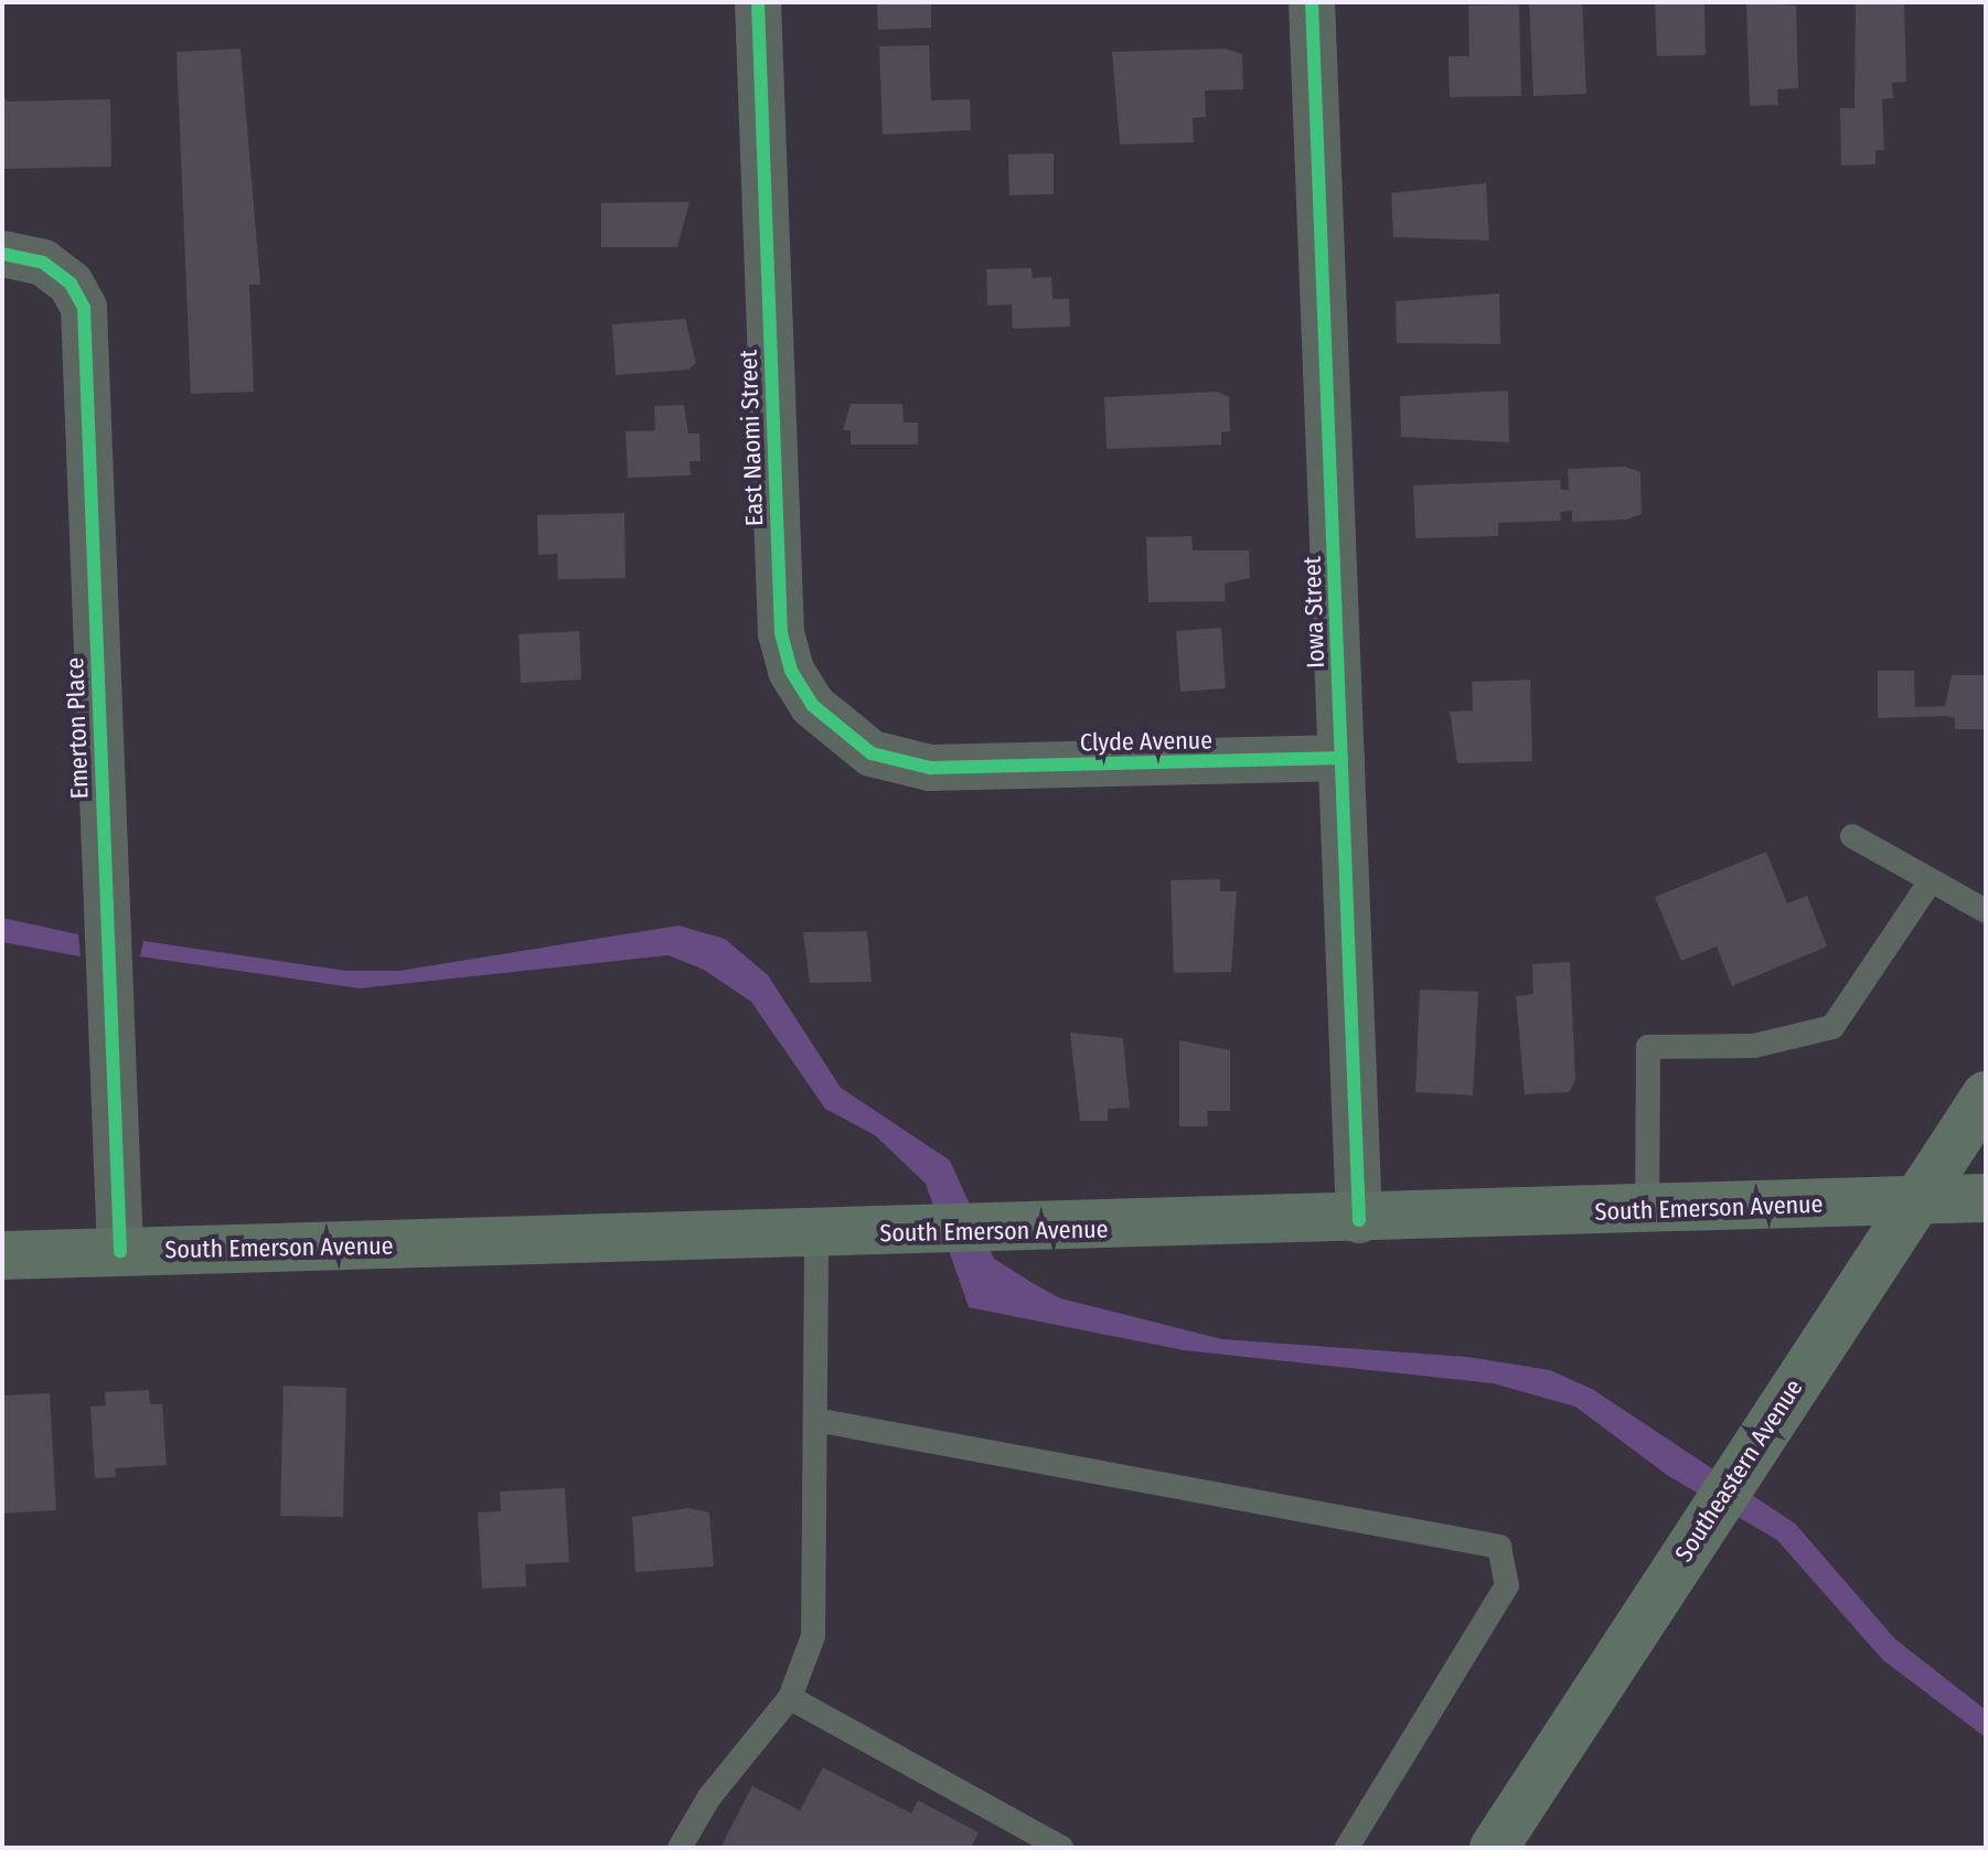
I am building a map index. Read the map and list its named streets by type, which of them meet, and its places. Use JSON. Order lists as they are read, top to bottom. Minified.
{"streets":{"main road":["South Emerson Avenue","Southeastern Avenue"],"street":["East Naomi Street","Iowa Street","Emerton Place","Clyde Avenue"]},"crossings":[["East Naomi Street","Clyde Avenue"],["Iowa Street","Clyde Avenue"],["Iowa Street","South Emerson Avenue"],["Emerton Place","South Emerson Avenue"],["South Emerson Avenue","Southeastern Avenue"]]}
